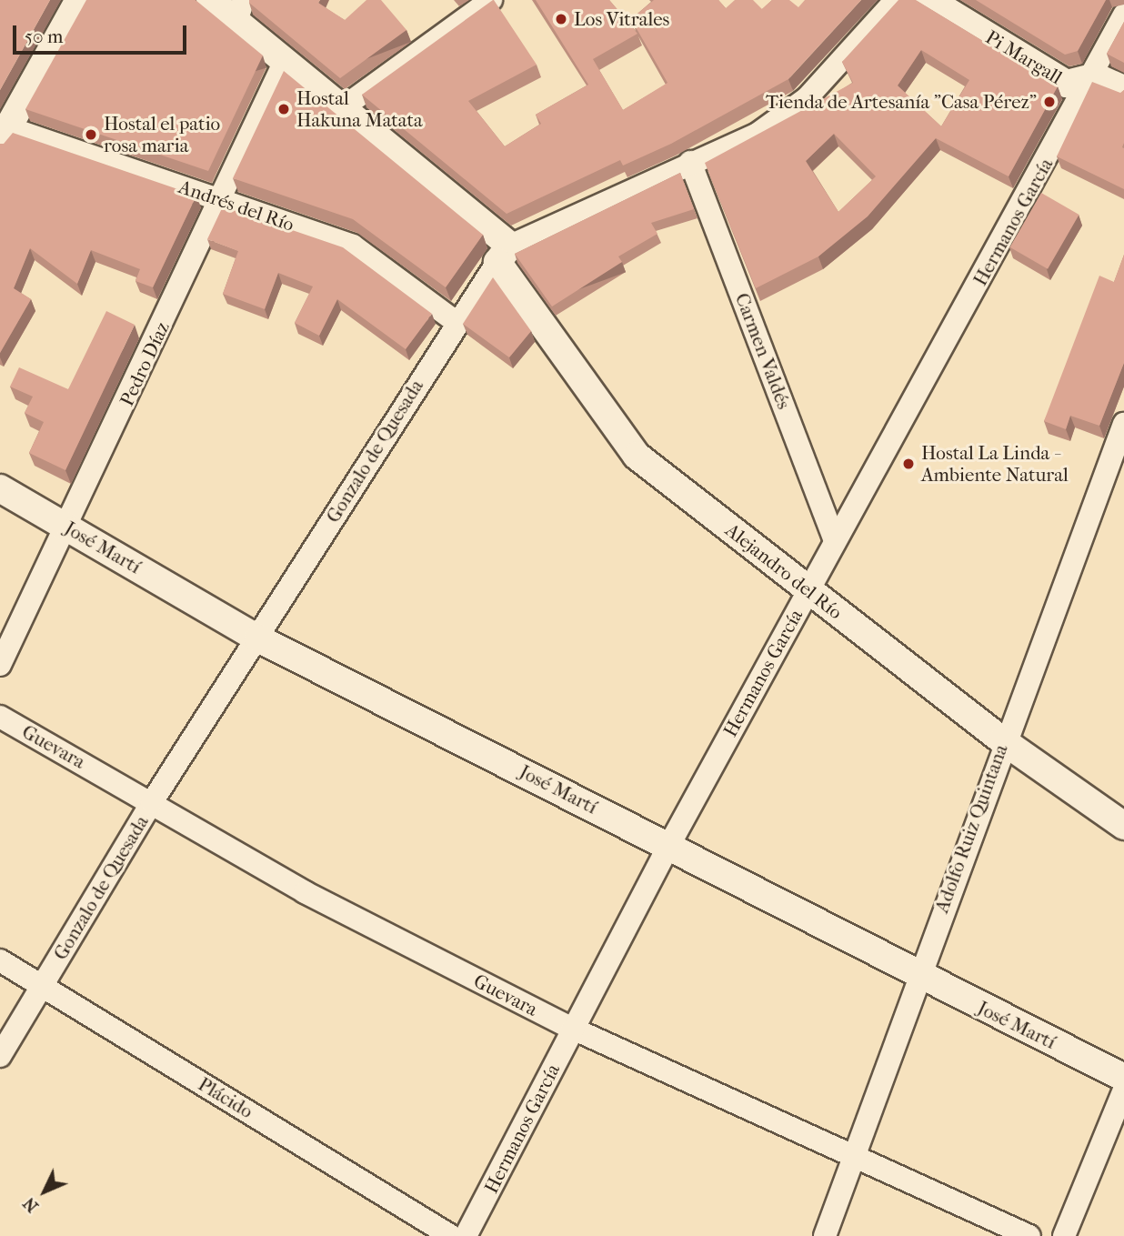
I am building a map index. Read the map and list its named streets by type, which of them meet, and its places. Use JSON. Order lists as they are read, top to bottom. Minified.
{"streets":{"street":["Pi Margall","Andrés del Río","Hermanos García","Carmen Valdés","Pedro Díaz","Gonzalo de Quesada","José Martí","Alejandro del Río","Guevara","Adolfo Ruiz Quintana","Plácido"]},"crossings":[["Pi Margall","Hermanos García"],["Andrés del Río","Pedro Díaz"],["Andrés del Río","Gonzalo de Quesada"],["Hermanos García","Carmen Valdés"],["Hermanos García","José Martí"],["Hermanos García","Alejandro del Río"],["Hermanos García","Guevara"],["Carmen Valdés","Gonzalo de Quesada"],["Pedro Díaz","José Martí"],["Pedro Díaz","Alejandro del Río"],["Gonzalo de Quesada","José Martí"],["Gonzalo de Quesada","Alejandro del Río"],["Gonzalo de Quesada","Guevara"],["Gonzalo de Quesada","Plácido"],["José Martí","Adolfo Ruiz Quintana"],["Alejandro del Río","Adolfo Ruiz Quintana"],["Guevara","Adolfo Ruiz Quintana"]],"places":["Los Vitrales","Tienda de Artesanía \"Casa Pérez\"","Hostal Hakuna Matata","Hostal el patio rosa maria","Hostal La Linda - Ambiente Natural"],"scale_bar":"50 m","north":"bottom left"}
